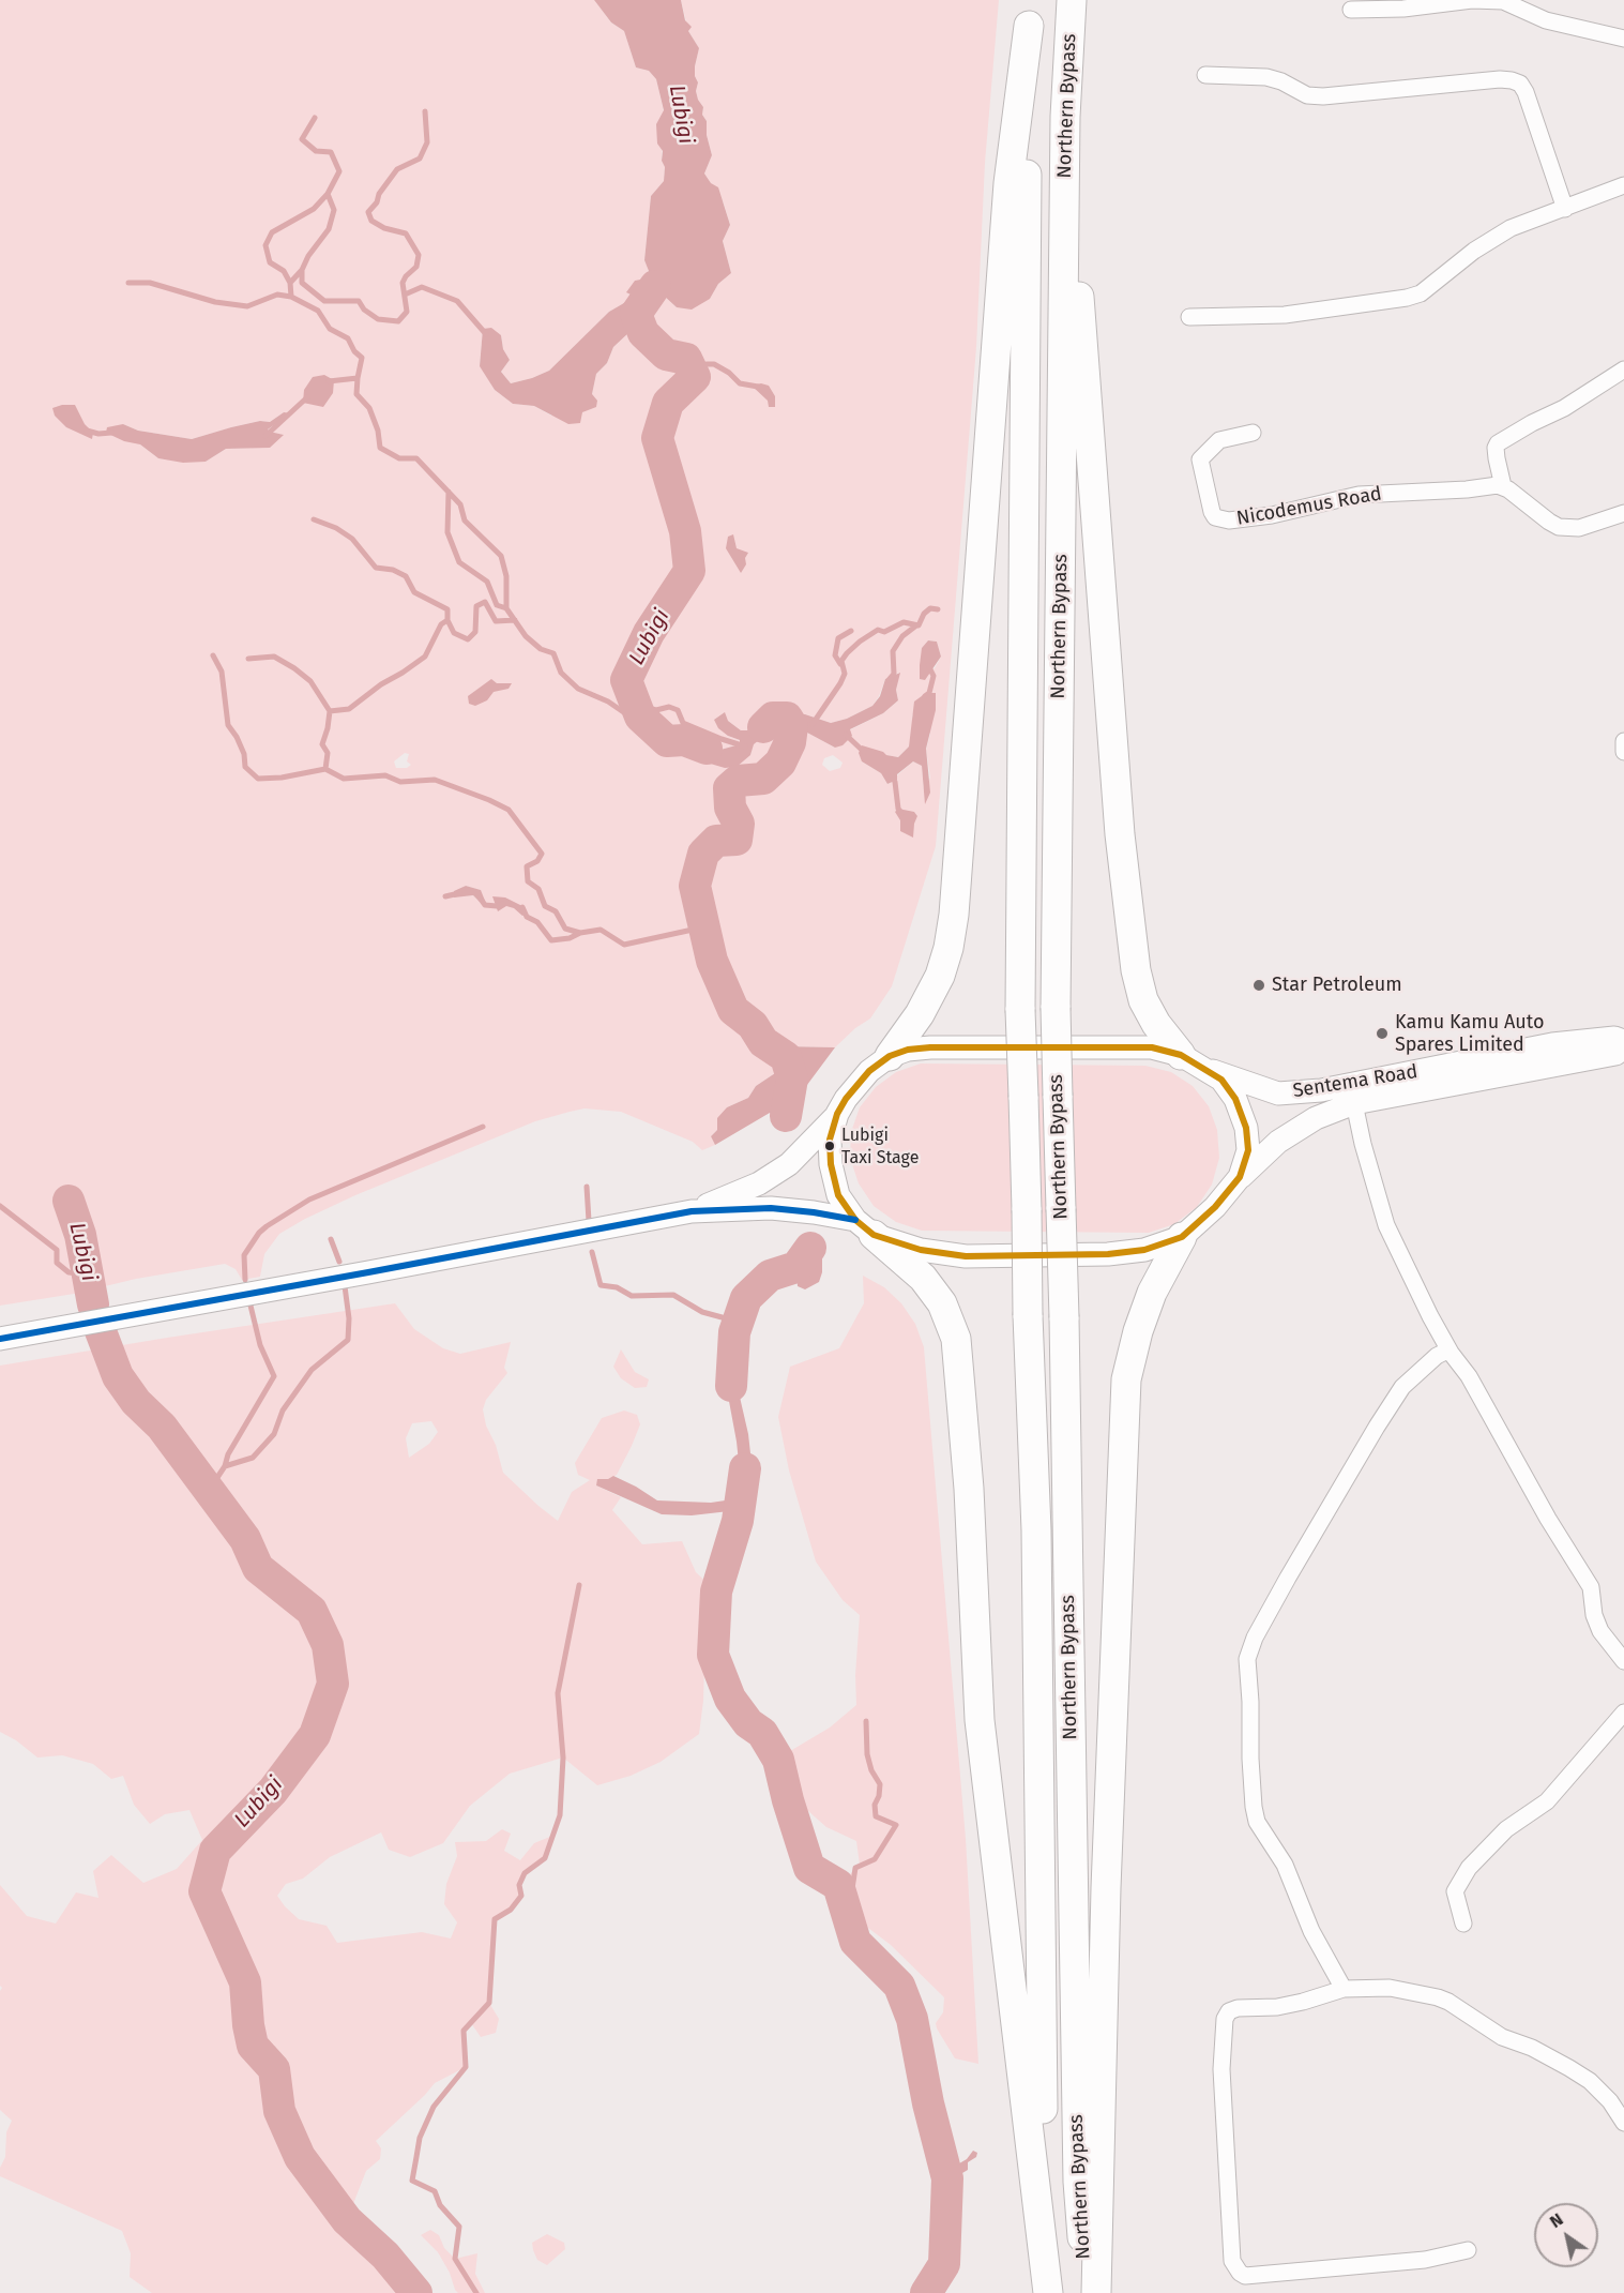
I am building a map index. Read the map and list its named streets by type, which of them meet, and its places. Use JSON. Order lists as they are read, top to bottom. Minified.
{"streets":{"highway":["Northern Bypass"],"main road":["Sentema Road"],"street":["Nicodemus Road"]},"water":["Lubigi"],"places":["Star Petroleum","Kamu Kamu Auto Spares Limited","Lubigi Taxi Stage"],"north":"top left"}
